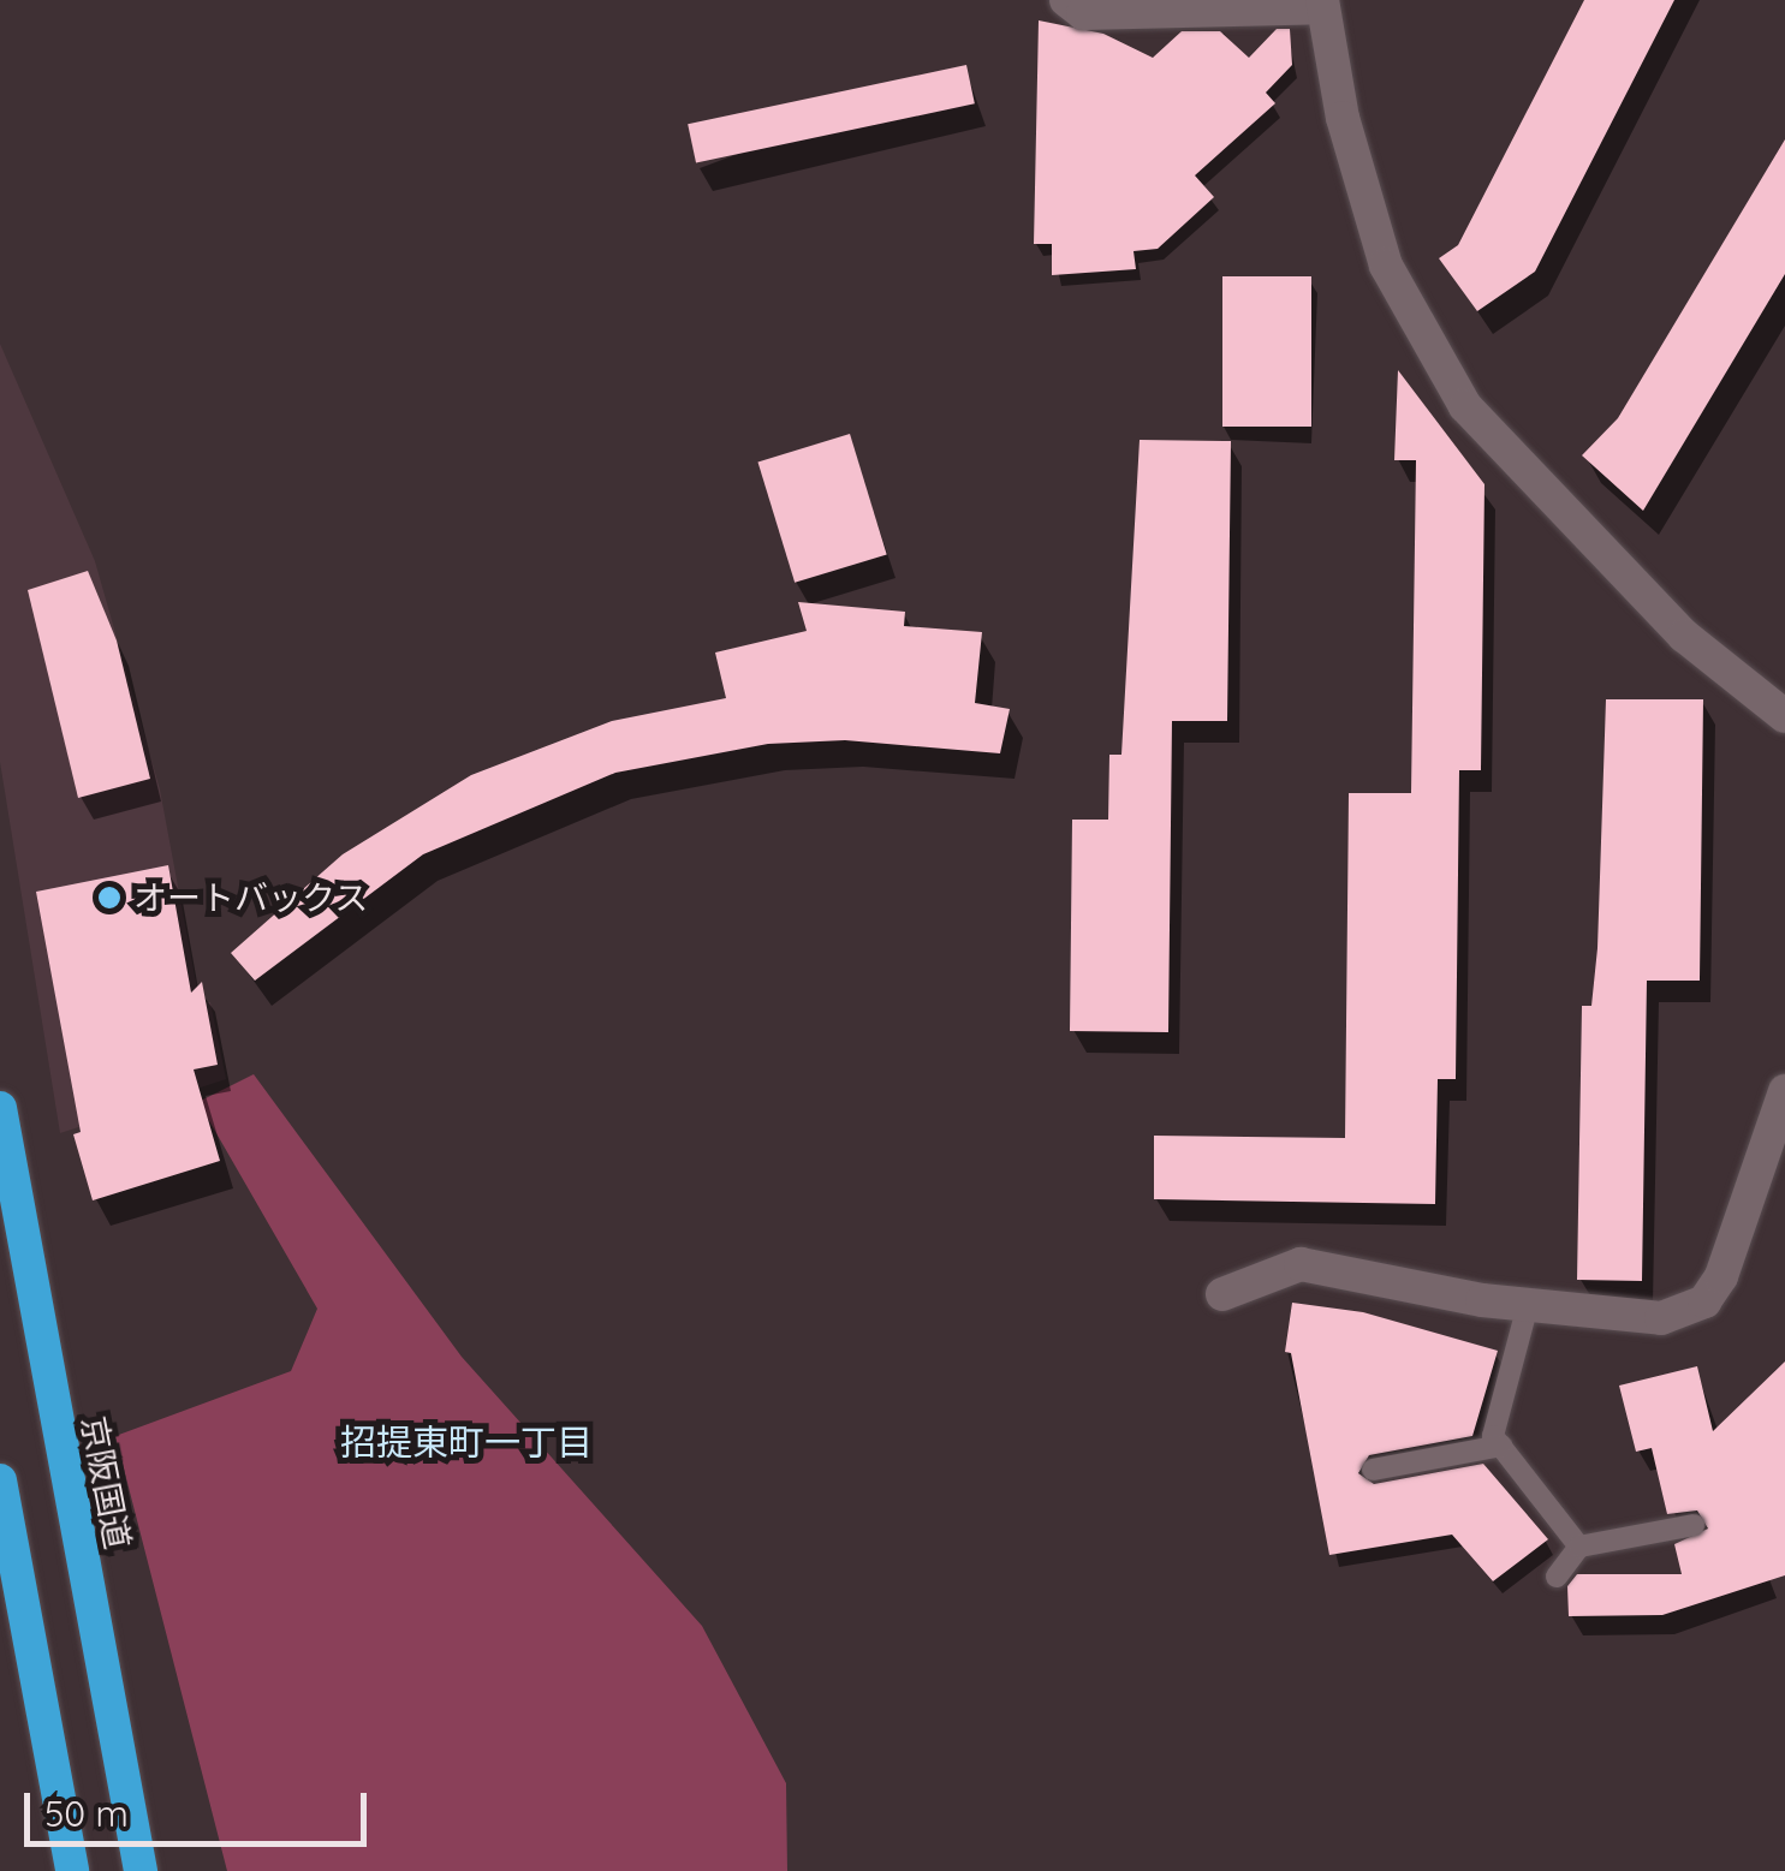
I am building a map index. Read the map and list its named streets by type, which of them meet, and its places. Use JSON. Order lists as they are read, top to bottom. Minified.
{"streets":{"highway":["京阪国道"]},"districts":["招提東町一丁目"],"places":["オートバックス"],"scale_bar":"50 m"}
